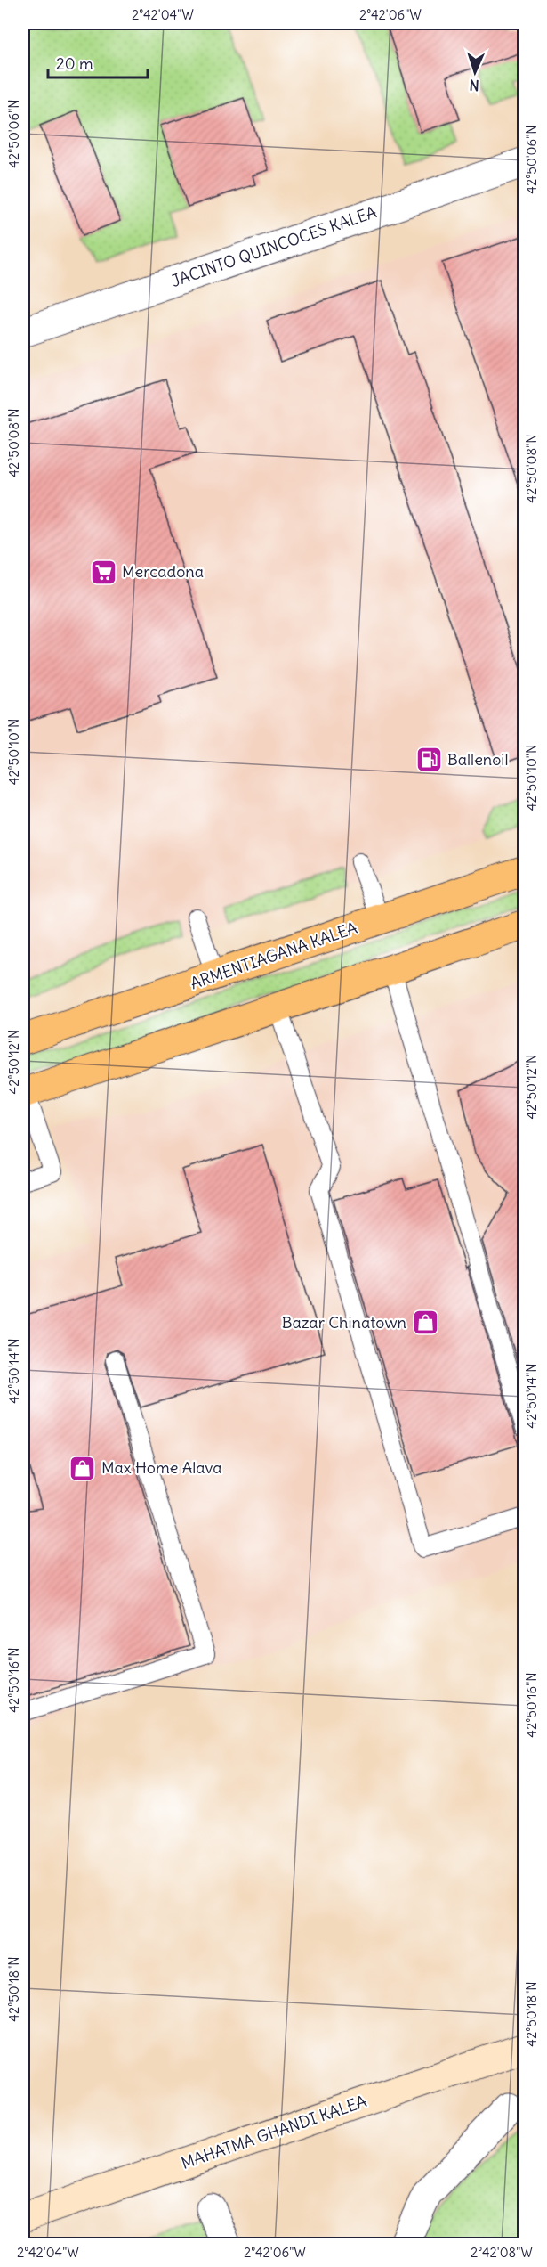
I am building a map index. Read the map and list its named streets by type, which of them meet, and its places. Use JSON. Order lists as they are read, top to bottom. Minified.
{"streets":{"main road":["ARMENTIAGANA KALEA","MAHATMA GHANDI KALEA"],"street":["JACINTO QUINCOCES KALEA"]},"places":{"supermarket":["Mercadona"],"fuel station":["Ballenoil"],"shop":["Bazar Chinatown","Max Home Alava"]},"scale_bar":"20 m","north":"bottom","coordinates":["2°42'04\"W","2°42'06\"W","42°50'06\"N","42°50'08\"N","42°50'10\"N","42°50'12\"N","42°50'14\"N","42°50'16\"N","42°50'18\"N","2°42'08\"W"]}
